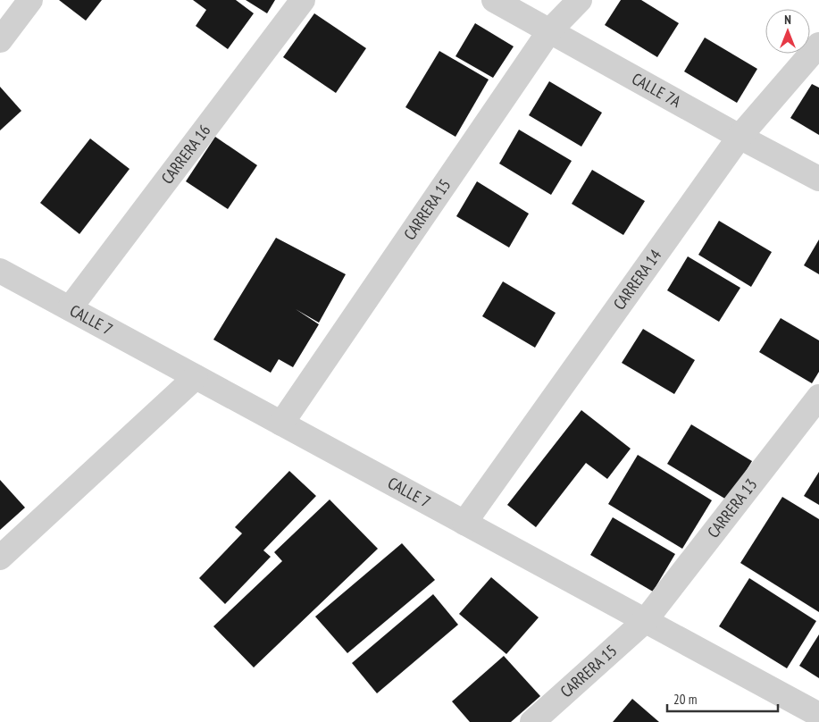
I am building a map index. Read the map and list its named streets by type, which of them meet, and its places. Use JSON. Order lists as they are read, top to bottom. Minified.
{"streets":{"street":["CALLE 7A","CARRERA 16","CARRERA 15","CARRERA 14","CALLE 7","CARRERA 13"]},"crossings":[["CALLE 7A","CARRERA 15"],["CALLE 7A","CARRERA 14"],["CARRERA 16","CALLE 7"],["CARRERA 15","CALLE 7"],["CARRERA 15","CARRERA 13"],["CARRERA 14","CALLE 7"],["CALLE 7","CARRERA 13"]],"scale_bar":"20 m","north":"top"}
